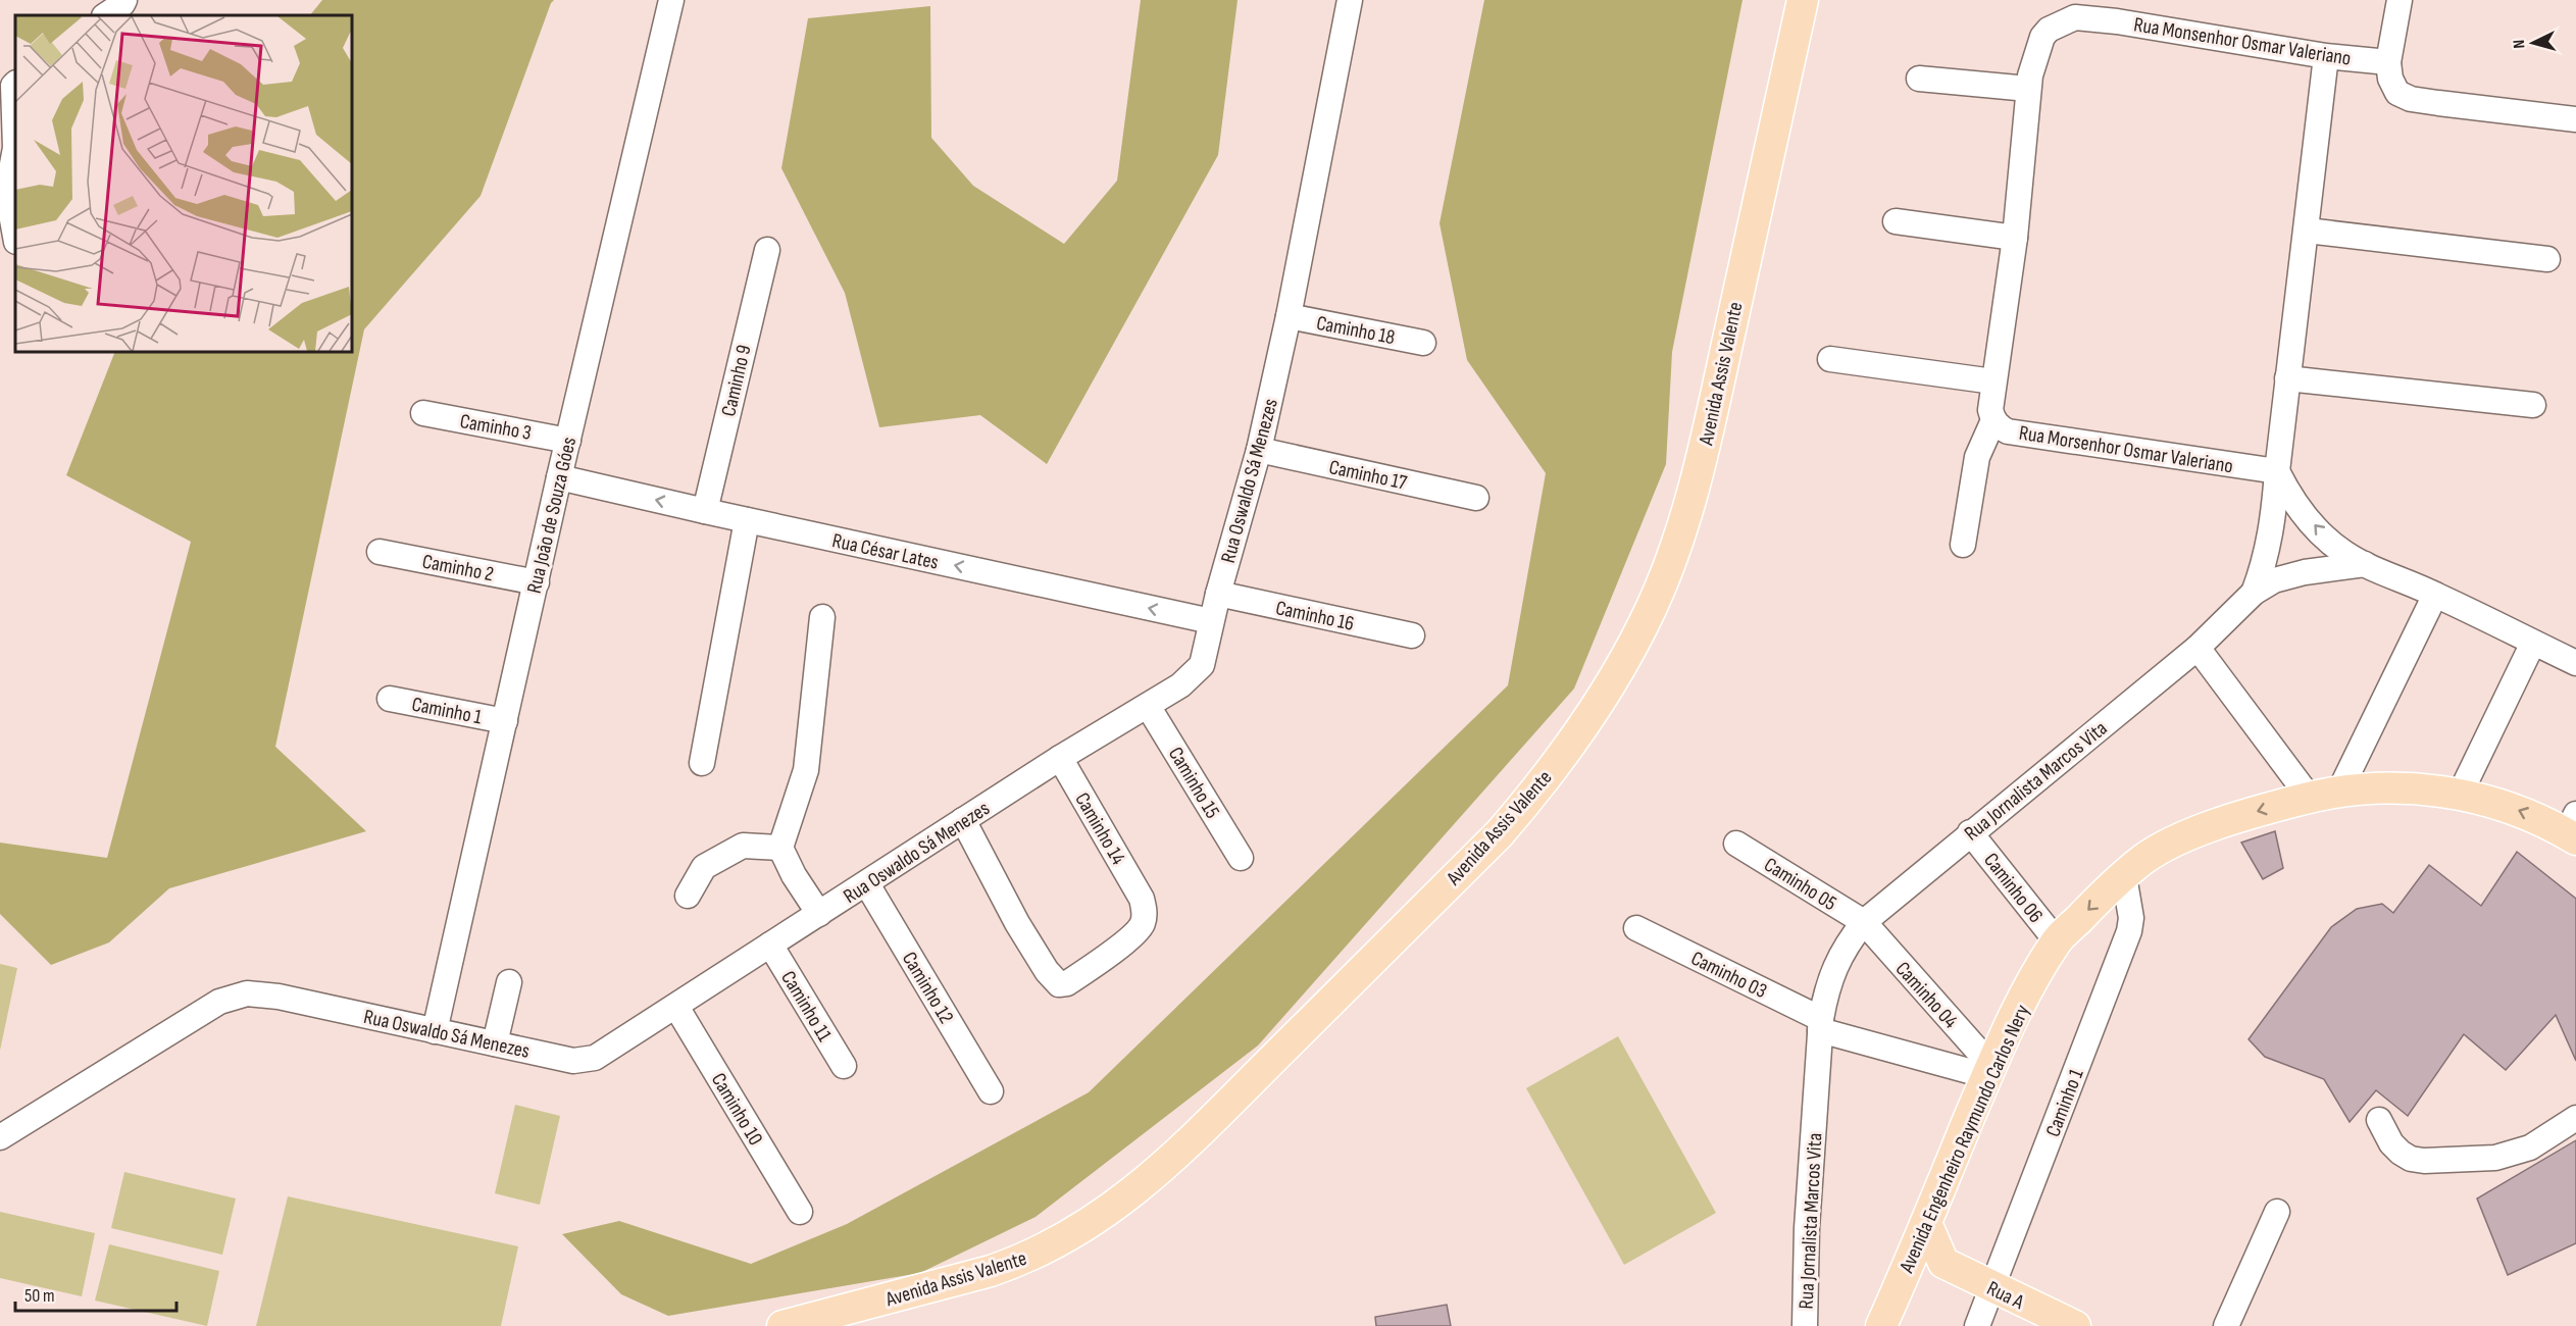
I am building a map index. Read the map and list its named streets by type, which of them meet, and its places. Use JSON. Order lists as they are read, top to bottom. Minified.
{"streets":{"main road":["Avenida Assis Valente","Avenida Engenheiro Raymundo Carlos Nery","Rua A"],"street":["Rua Monsenhor Osmar Valeriano","Caminho 18","Caminho 9","Caminho 3","Rua Morsenhor Osmar Valeriano","Caminho 17","Rua Oswaldo Sá Menezes","Rua João de Souza Góes","Rua César Lates","Caminho 2","Caminho 16","Caminho 1","Rua Jornalista Marcos Vita","Caminho 15","Caminho 14","Caminho 05","Caminho 06","Caminho 03","Caminho 12","Caminho 04","Caminho 11","Caminho 10"]},"crossings":[["Rua Monsenhor Osmar Valeriano","Rua Morsenhor Osmar Valeriano"],["Caminho 18","Rua Oswaldo Sá Menezes"],["Caminho 9","Rua César Lates"],["Caminho 3","Rua João de Souza Góes"],["Caminho 17","Rua Oswaldo Sá Menezes"],["Rua Oswaldo Sá Menezes","Rua João de Souza Góes"],["Rua Oswaldo Sá Menezes","Rua César Lates"],["Rua Oswaldo Sá Menezes","Caminho 16"],["Rua Oswaldo Sá Menezes","Caminho 15"],["Rua Oswaldo Sá Menezes","Caminho 14"],["Rua Oswaldo Sá Menezes","Caminho 12"],["Rua Oswaldo Sá Menezes","Caminho 11"],["Rua Oswaldo Sá Menezes","Caminho 10"],["Rua João de Souza Góes","Rua César Lates"],["Rua João de Souza Góes","Caminho 2"],["Rua João de Souza Góes","Caminho 1"],["Caminho 1","Avenida Engenheiro Raymundo Carlos Nery"],["Caminho 1","Rua A"],["Rua Jornalista Marcos Vita","Caminho 05"],["Rua Jornalista Marcos Vita","Caminho 06"],["Rua Jornalista Marcos Vita","Caminho 03"],["Rua Jornalista Marcos Vita","Caminho 04"],["Caminho 05","Caminho 04"],["Caminho 06","Avenida Engenheiro Raymundo Carlos Nery"],["Caminho 03","Caminho 04"],["Caminho 03","Avenida Engenheiro Raymundo Carlos Nery"],["Caminho 04","Avenida Engenheiro Raymundo Carlos Nery"]],"one_way":["Rua César Lates","Avenida Engenheiro Raymundo Carlos Nery"],"scale_bar":"50 m","north":"left"}
